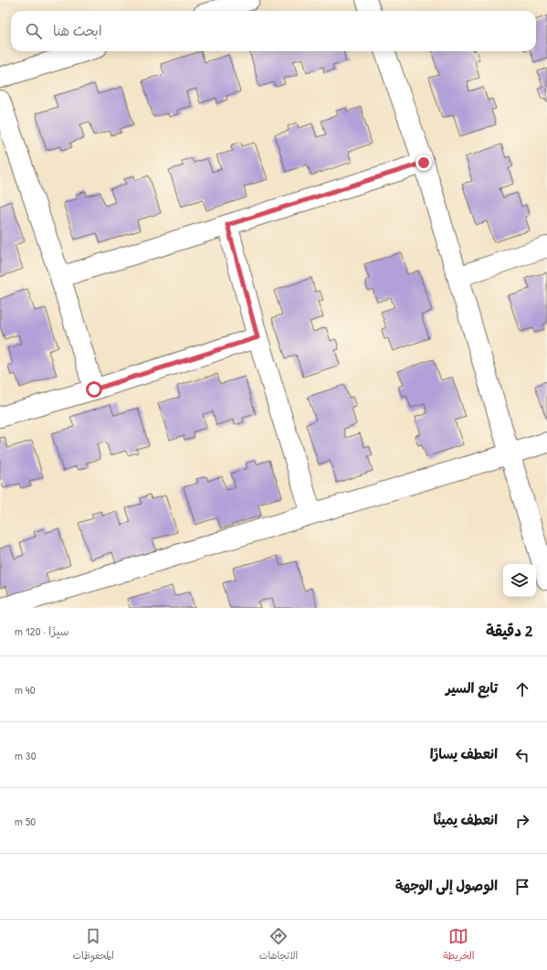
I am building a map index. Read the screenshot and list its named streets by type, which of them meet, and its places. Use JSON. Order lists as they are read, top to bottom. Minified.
{"page":{"search":"ابحث هنا","heading":["2 دقيقة","سيرًا · 120 m"],"list":[["تابع السير","40 m"],["انعطف يسارًا","30 m"],["انعطف يمينًا","50 m"],"الوصول إلى الوجهة"],"nav":["الخريطة","الاتجاهات","المحفوظات"]}}
